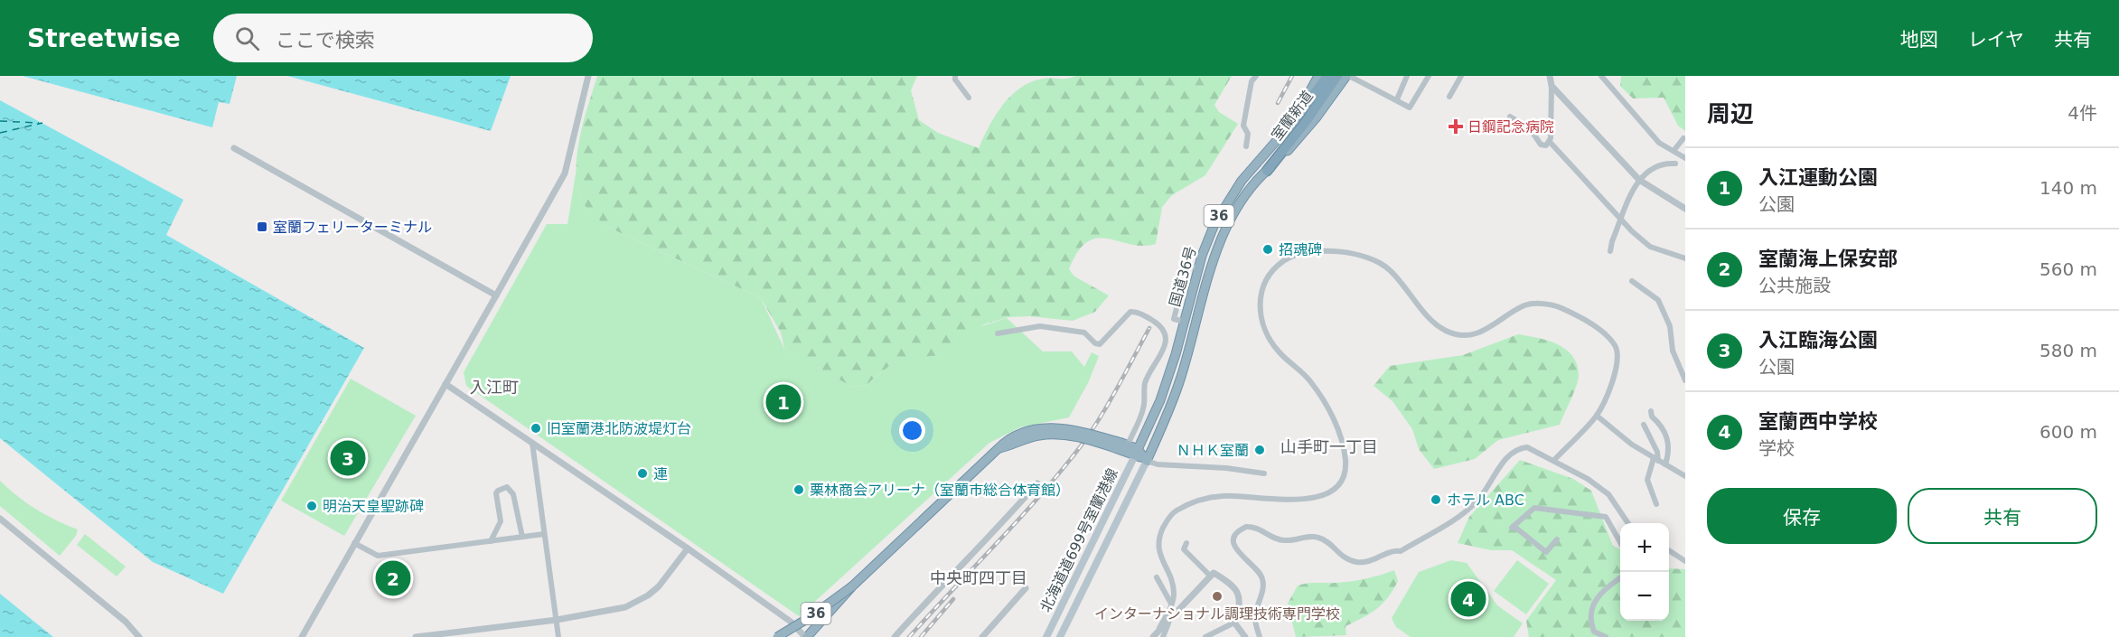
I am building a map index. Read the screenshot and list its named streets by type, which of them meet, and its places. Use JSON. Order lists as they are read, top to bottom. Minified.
{"streets":{"highway":["室蘭新道","36","国道36号"],"main road":["北海道道699号室蘭港線"]},"crossings":[["室蘭新道","国道36号"],["36","国道36号"],["36","北海道道699号室蘭港線"],["国道36号","北海道道699号室蘭港線"]],"districts":["入江町","山手町一丁目","中央町四丁目"],"places":{"health":["日鋼記念病院"],"transit":["室蘭フェリーターミナル"],"other":["招魂碑","旧室蘭港北防波堤灯台","ＮＨＫ室蘭","連","栗林商会アリーナ（室蘭市総合体育館）","ホテル ABC","明治天皇聖跡碑","インターナショナル調理技術専門学校"]},"page":{"header":"Streetwise","search":"ここで検索","nav":["地図","レイヤ","共有"],"heading":["周辺","4件"],"list":[{"mark":"1","name":"入江運動公園","note":"公園","value":"140 m"},{"mark":"2","name":"室蘭海上保安部","note":"公共施設","value":"560 m"},{"mark":"3","name":"入江臨海公園","note":"公園","value":"580 m"},{"mark":"4","name":"室蘭西中学校","note":"学校","value":"600 m"}],"pins":["1","3","2","4"],"buttons":["保存","共有"],"map_buttons":["+","−"]}}
